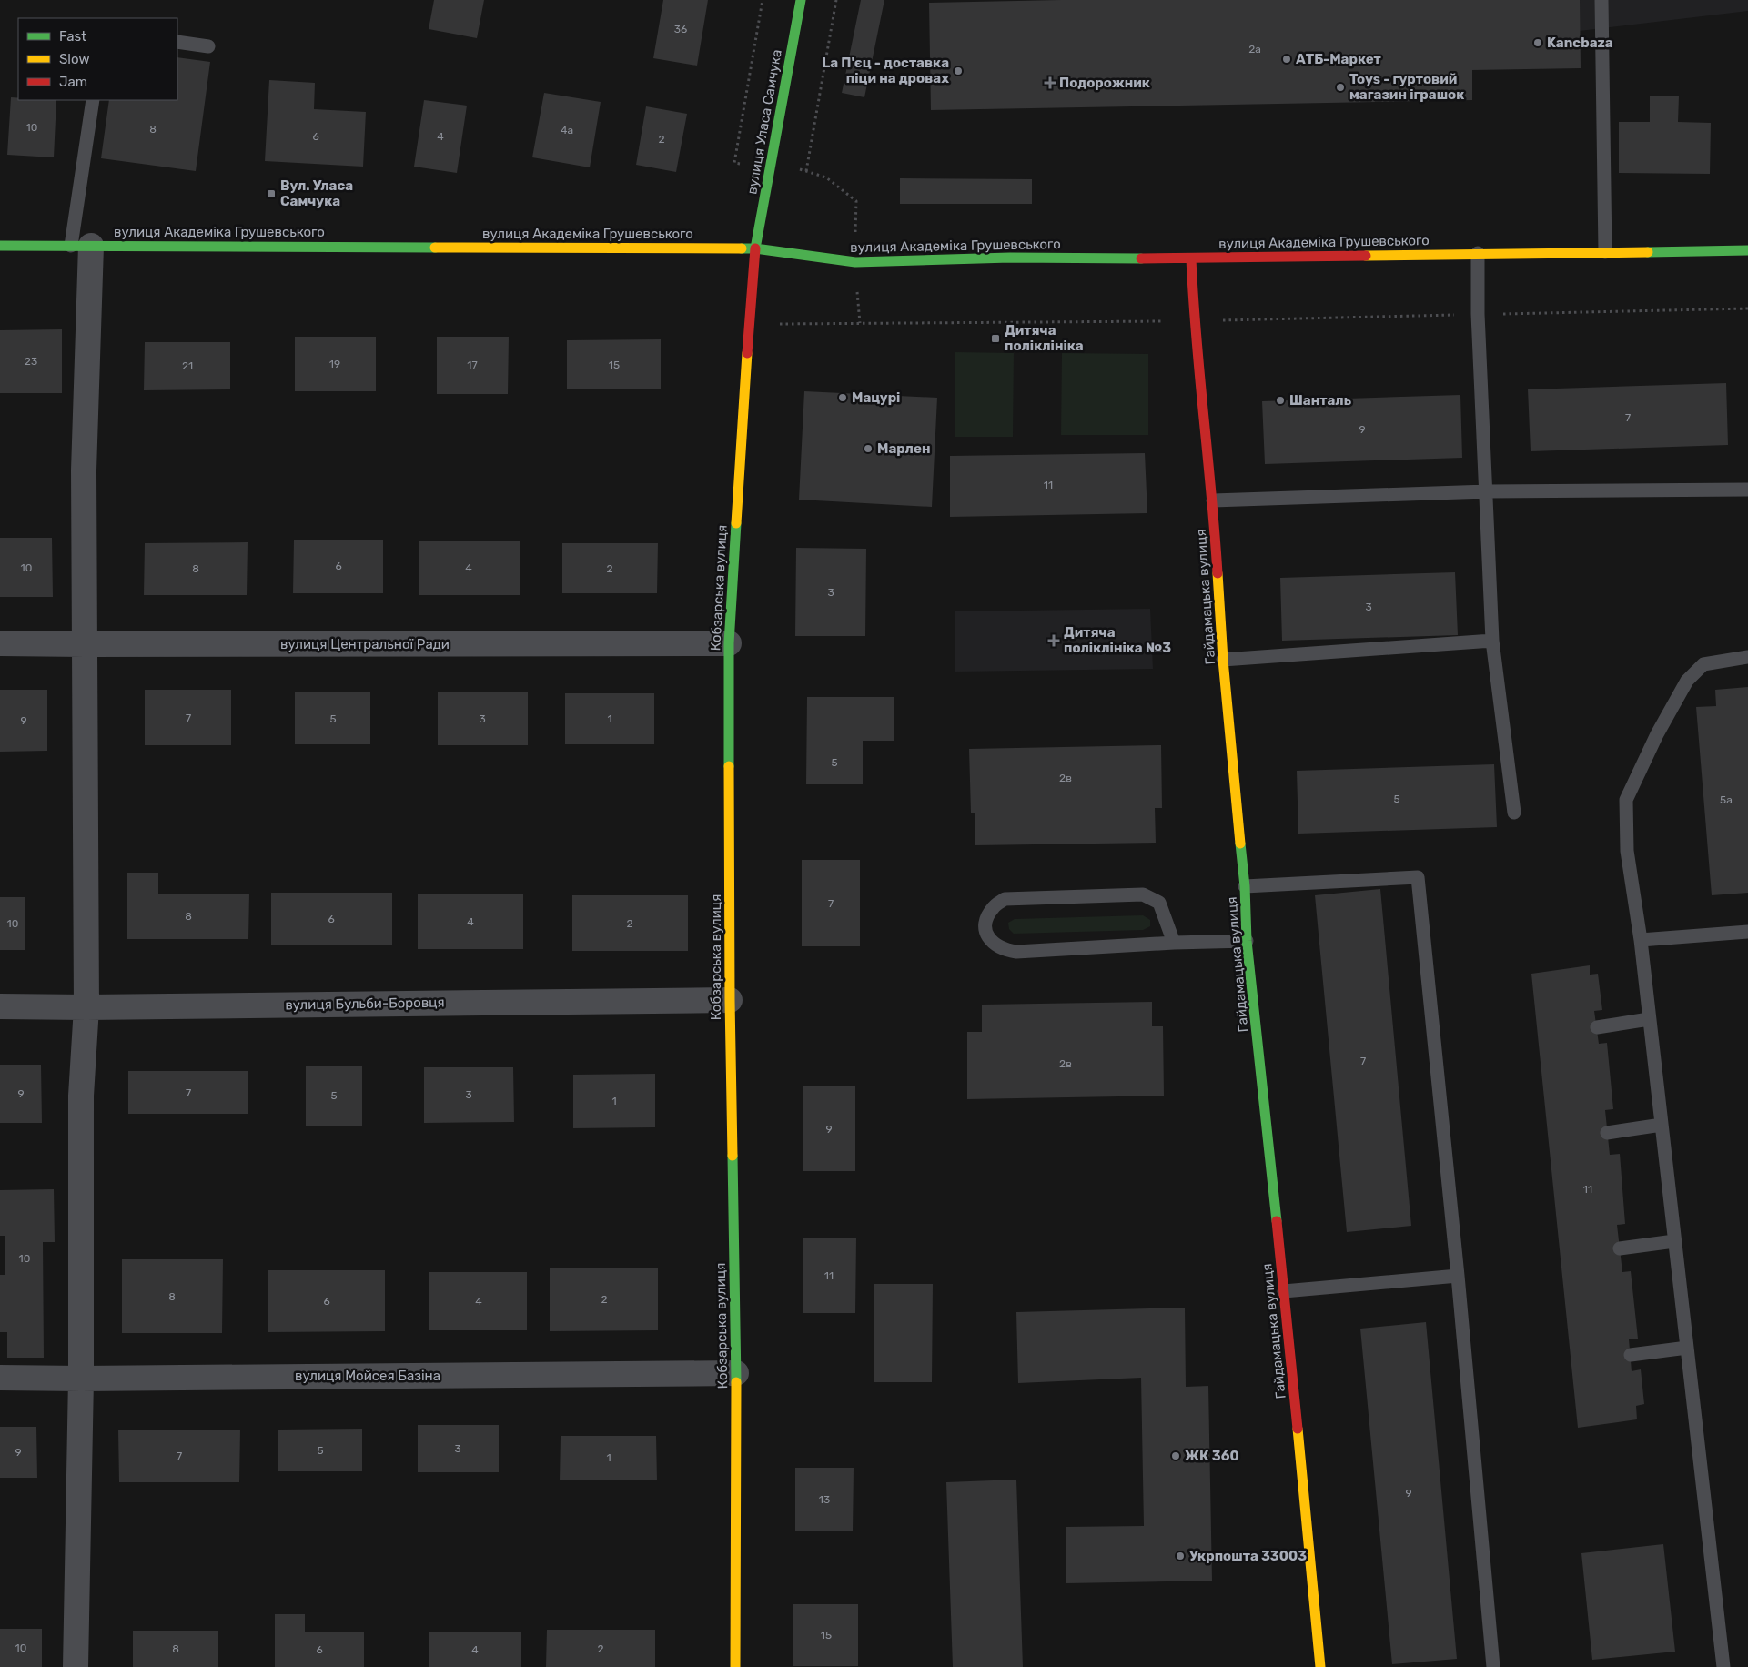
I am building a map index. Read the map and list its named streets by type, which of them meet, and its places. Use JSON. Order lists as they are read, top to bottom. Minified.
{"streets":{"street":["вулиця Уласа Самчука","вулиця Академіка Грушевського","Кобзарська вулиця","Гайдамацька вулиця","вулиця Центральної Ради","вулиця Бульби-Боровця","вулиця Мойсея Базіна"]},"crossings":[["вулиця Уласа Самчука","вулиця Академіка Грушевського"],["вулиця Уласа Самчука","Кобзарська вулиця"],["вулиця Академіка Грушевського","Кобзарська вулиця"],["вулиця Академіка Грушевського","Гайдамацька вулиця"],["Кобзарська вулиця","вулиця Центральної Ради"],["Кобзарська вулиця","вулиця Бульби-Боровця"],["Кобзарська вулиця","вулиця Мойсея Базіна"]],"places":{"other":["Kancbaza","АТБ-Маркет","La П'єц - доставка піци на дровах","Toys - гуртовий магазин іграшок","Мацурі","Шанталь","Марлен","ЖК 360","Укрпошта 33003"],"health":["Подорожник","Дитяча поліклініка №3"],"transit":["Вул. Уласа Самчука","Дитяча поліклініка"]},"house_numbers":["36","2а","10","8","4а","6","4","2","23","19","17","15","21","7","9","11","6","10","4","8","2","3","3","7","5","3","1","9","5","2в","5","5а","7","8","6","4","10","2","7","2в","7","9","3","5","1","9","11","10","11","8","2","6","4","3","5","9","7","1","9","13","15","10","8","2","6","4"],"legend":["Fast","Slow","Jam"]}
